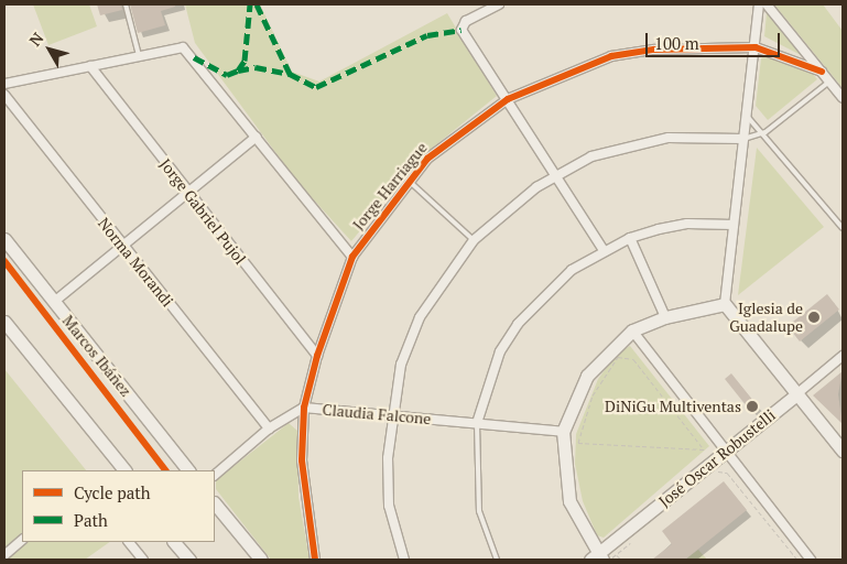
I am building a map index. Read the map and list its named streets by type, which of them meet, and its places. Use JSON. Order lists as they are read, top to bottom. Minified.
{"streets":{"street":["Jorge Harriague","Jorge Gabriel Pujol","Norma Morandi","Marcos Ibáñez","Claudia Falcone","José Oscar Robustelli"]},"crossings":[["Jorge Harriague","Jorge Gabriel Pujol"],["Jorge Harriague","Claudia Falcone"],["Norma Morandi","Claudia Falcone"]],"places":["Iglesia de Guadalupe","DiNiGu Multiventas"],"legend":["Cycle path","Path"],"scale_bar":"100 m","north":"top left"}
